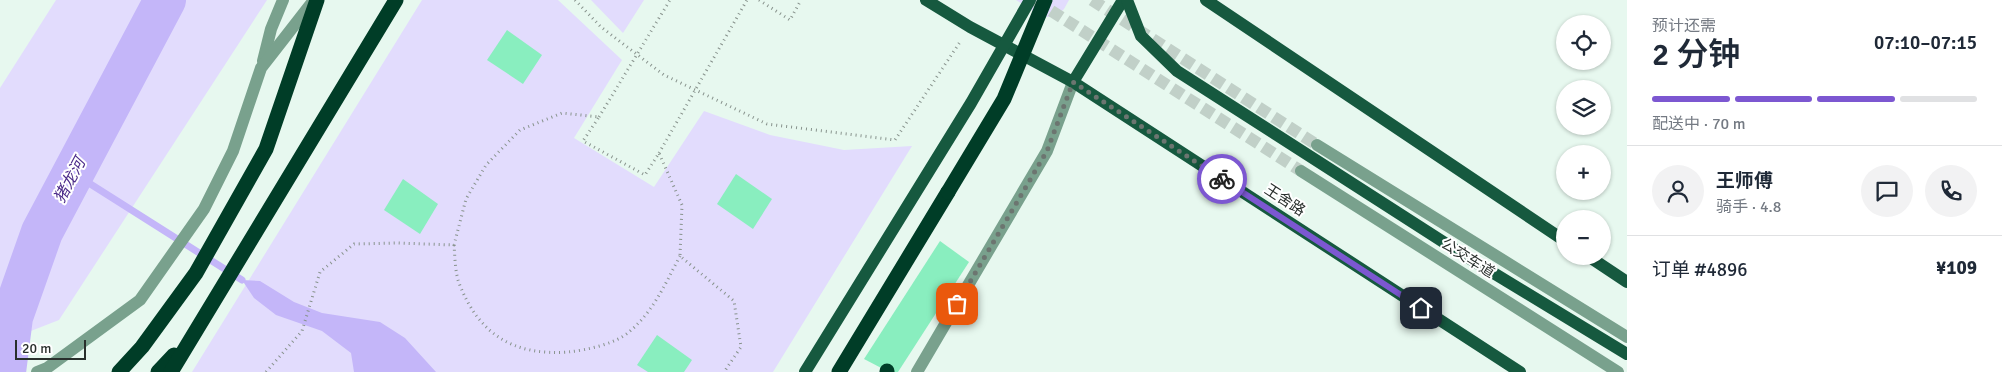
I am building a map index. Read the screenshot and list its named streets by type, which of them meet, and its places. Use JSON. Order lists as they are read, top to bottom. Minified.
{"streets":{"main road":["王舍路"],"street":["公交车道"]},"water":["猪龙河"],"scale_bar":"20 m","page":{"heading":["2 分钟","预计还需","07:10–07:15"],"panel":["王师傅","骑手 · 4.8","订单 #4896","¥109"],"map_buttons":["+","−"],"bar":"配送中 · 70 m","scale":"20 m"}}
